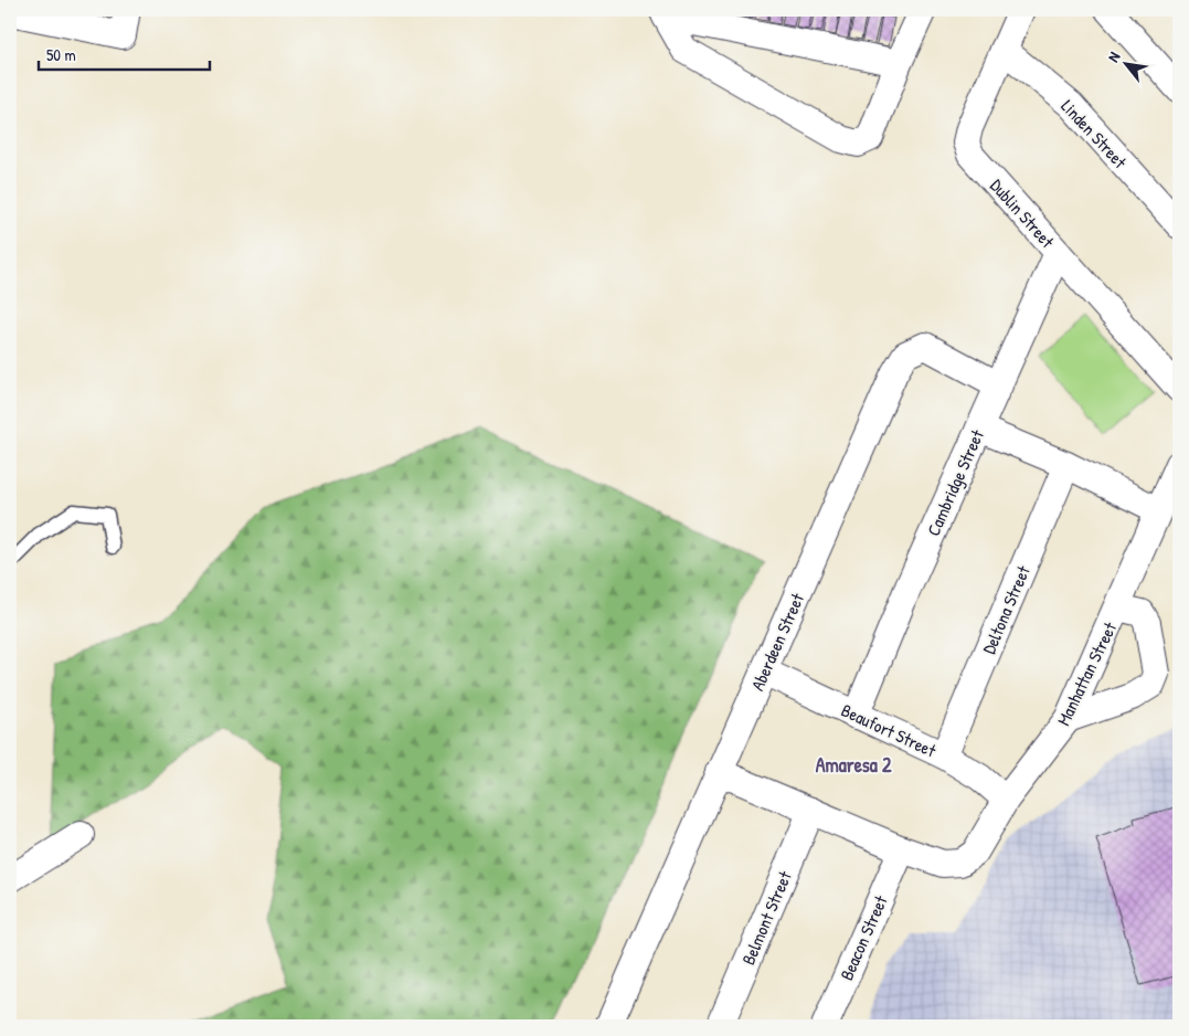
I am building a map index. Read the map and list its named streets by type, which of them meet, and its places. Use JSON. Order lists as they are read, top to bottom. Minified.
{"streets":{"street":["Linden Street","Dublin Street","Cambridge Street","Deltona Street","Aberdeen Street","Manhattan Street","Beaufort Street","Belmont Street","Beacon Street"]},"crossings":[["Linden Street","Dublin Street"],["Dublin Street","Cambridge Street"],["Cambridge Street","Aberdeen Street"],["Cambridge Street","Beaufort Street"],["Deltona Street","Beaufort Street"],["Aberdeen Street","Beaufort Street"],["Manhattan Street","Beaufort Street"],["Manhattan Street","Beacon Street"]],"districts":["Amaresa 2"],"scale_bar":"50 m","north":"top left"}
